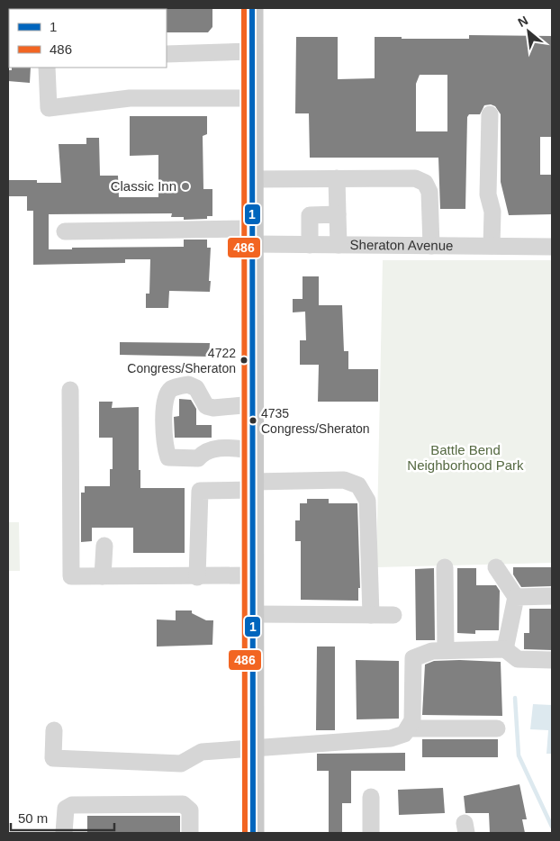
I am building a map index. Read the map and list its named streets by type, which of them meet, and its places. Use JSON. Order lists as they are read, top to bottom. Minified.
{"streets":{"street":["Sheraton Avenue"]},"parks":["Battle Bend Neighborhood Park"],"places":["Classic Inn","4722 Congress/Sheraton","4735 Congress/Sheraton"],"lines":["transit line 1","transit line 486"],"legend":["1","486"],"scale_bar":"50 m","north":"top left"}
